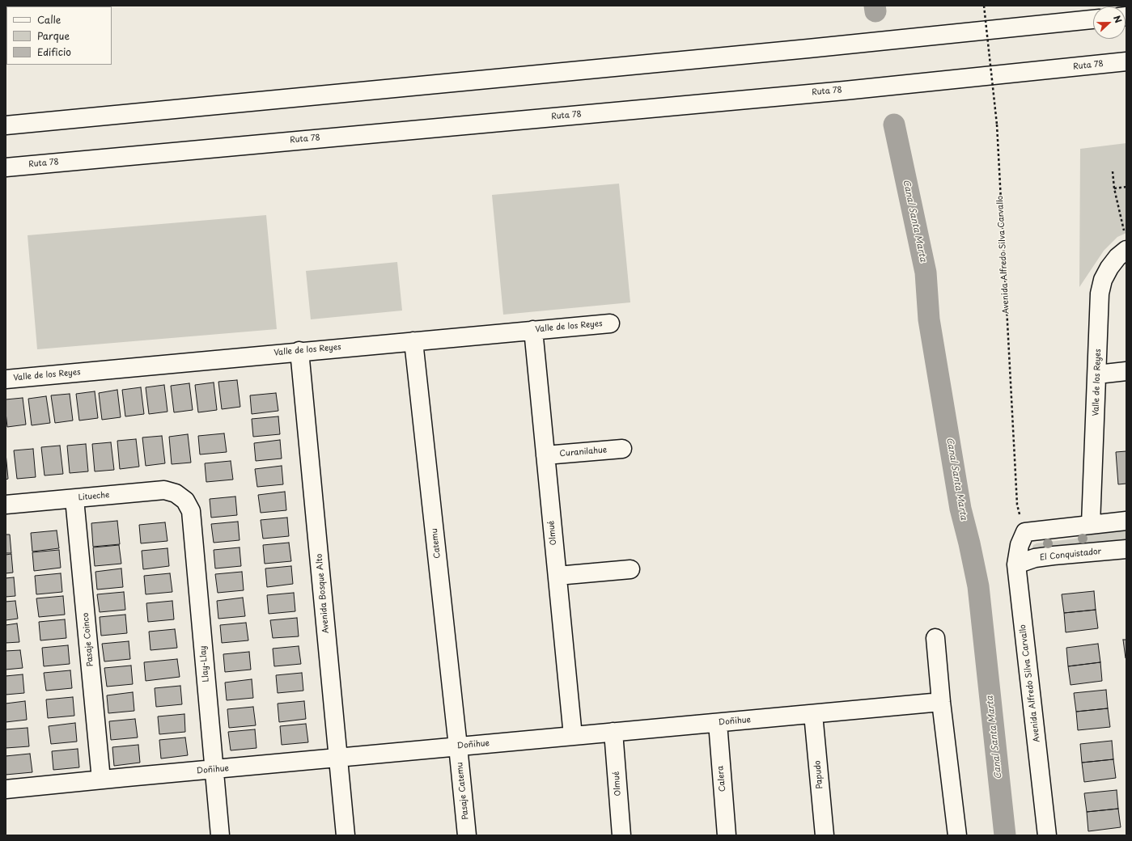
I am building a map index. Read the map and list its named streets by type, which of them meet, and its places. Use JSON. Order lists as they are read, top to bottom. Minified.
{"streets":{"main road":["Ruta 78","Avenida Alfredo Silva Carvallo","Valle de los Reyes","Curanilahue","Litueche","Olmué","Catemu","El Conquistador","Avenida Bosque Alto","Pasaje Coinco","Llay-Llay","Doñihue","Papudo","Calera","Pasaje Catemu"]},"crossings":[["Avenida Alfredo Silva Carvallo","Valle de los Reyes"],["Avenida Alfredo Silva Carvallo","El Conquistador"],["Valle de los Reyes","Olmué"],["Valle de los Reyes","Catemu"],["Valle de los Reyes","Avenida Bosque Alto"],["Curanilahue","Olmué"],["Litueche","Pasaje Coinco"],["Litueche","Llay-Llay"],["Olmué","Doñihue"],["Catemu","Doñihue"],["Catemu","Pasaje Catemu"],["Avenida Bosque Alto","Doñihue"],["Pasaje Coinco","Doñihue"],["Llay-Llay","Doñihue"],["Doñihue","Papudo"],["Doñihue","Calera"],["Doñihue","Pasaje Catemu"]],"water":["Canal Santa Marta"],"legend":["Calle","Parque","Edificio"],"north":"right"}
